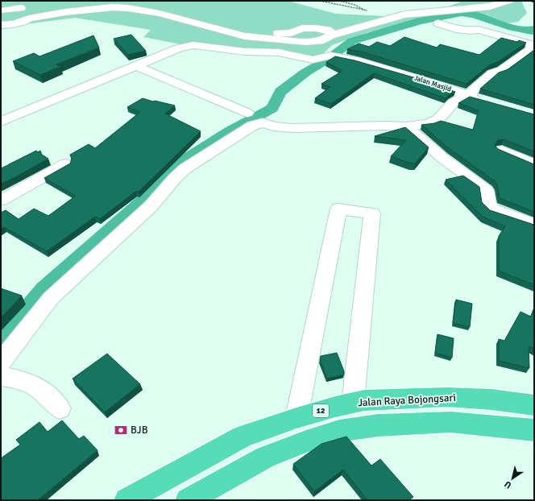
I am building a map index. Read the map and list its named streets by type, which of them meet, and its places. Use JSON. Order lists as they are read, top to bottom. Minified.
{"streets":{"highway":["Jalan Raya Bojongsari","12"],"street":["Jalan Masjid"]},"places":{"bank":["BJB"]},"north":"bottom left"}
